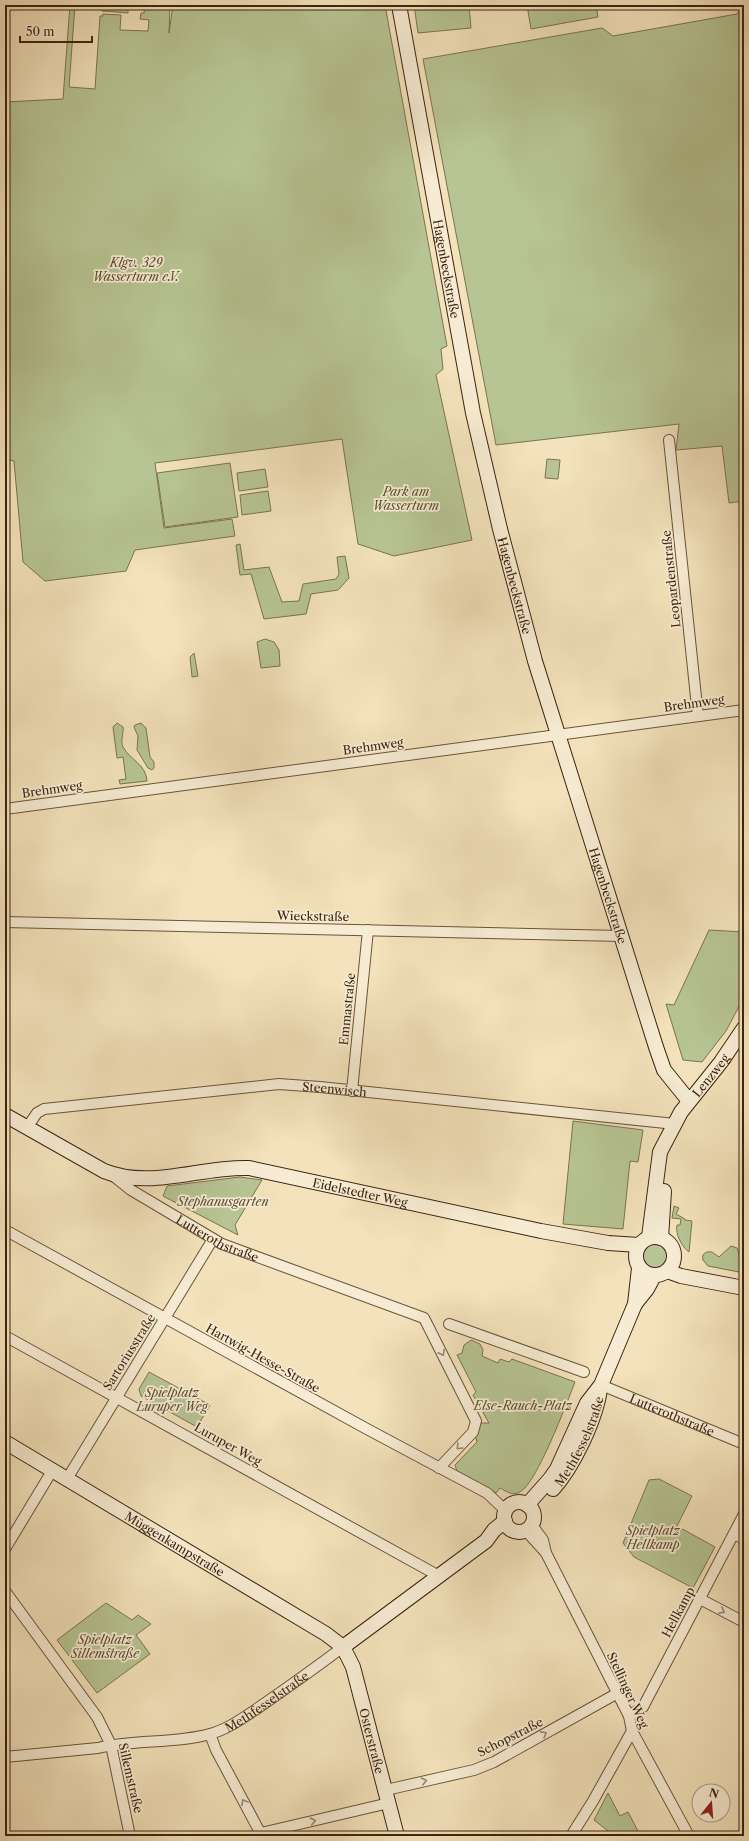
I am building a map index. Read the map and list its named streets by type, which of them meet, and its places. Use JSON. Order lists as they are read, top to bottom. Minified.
{"streets":{"street":["Hagenbeckstraße","Leopardenstraße","Brehmweg","Wieckstraße","Emmastraße","Lenzweg","Steenwisch","Eidelstedter Weg","Lutterothstraße","Sartoriusstraße","Hartwig-Hesse-Straße","Methfesselstraße","Luruper Weg","Müggenkampstraße","Hellkamp","Stellinger Weg","Schopstraße","Osterstraße","Sillemstraße"]},"crossings":[["Hagenbeckstraße","Brehmweg"],["Hagenbeckstraße","Wieckstraße"],["Hagenbeckstraße","Lenzweg"],["Leopardenstraße","Brehmweg"],["Wieckstraße","Emmastraße"],["Emmastraße","Steenwisch"],["Steenwisch","Lutterothstraße"],["Eidelstedter Weg","Lutterothstraße"],["Eidelstedter Weg","Methfesselstraße"],["Lutterothstraße","Sartoriusstraße"],["Lutterothstraße","Hartwig-Hesse-Straße"],["Lutterothstraße","Methfesselstraße"],["Sartoriusstraße","Hartwig-Hesse-Straße"],["Sartoriusstraße","Luruper Weg"],["Sartoriusstraße","Müggenkampstraße"],["Hartwig-Hesse-Straße","Methfesselstraße"],["Methfesselstraße","Luruper Weg"],["Methfesselstraße","Müggenkampstraße"],["Methfesselstraße","Stellinger Weg"],["Methfesselstraße","Osterstraße"],["Methfesselstraße","Sillemstraße"],["Müggenkampstraße","Osterstraße"],["Hellkamp","Stellinger Weg"],["Stellinger Weg","Schopstraße"],["Schopstraße","Osterstraße"]],"one_way":["Lutterothstraße","Schopstraße"],"parks":["Klgv. 329 Wasserturm e.V.","Park am Wasserturm","Stephanusgarten","Spielplatz Luruper Weg","Else-Rauch-Platz","Spielplatz Hellkamp","Spielplatz Sillemstraße"],"scale_bar":"50 m","north":"top"}
